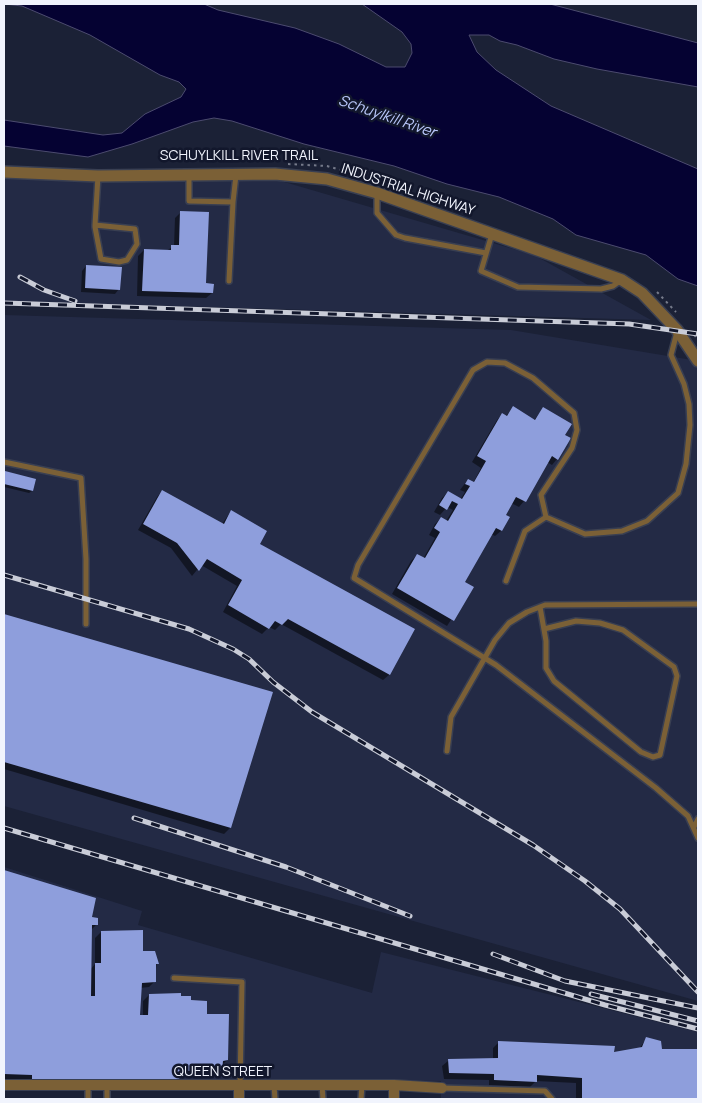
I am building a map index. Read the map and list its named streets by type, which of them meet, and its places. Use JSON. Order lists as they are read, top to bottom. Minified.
{"streets":{"street":["INDUSTRIAL HIGHWAY","QUEEN STREET"],"path":["SCHUYLKILL RIVER TRAIL"]},"water":["Schuylkill River"]}
